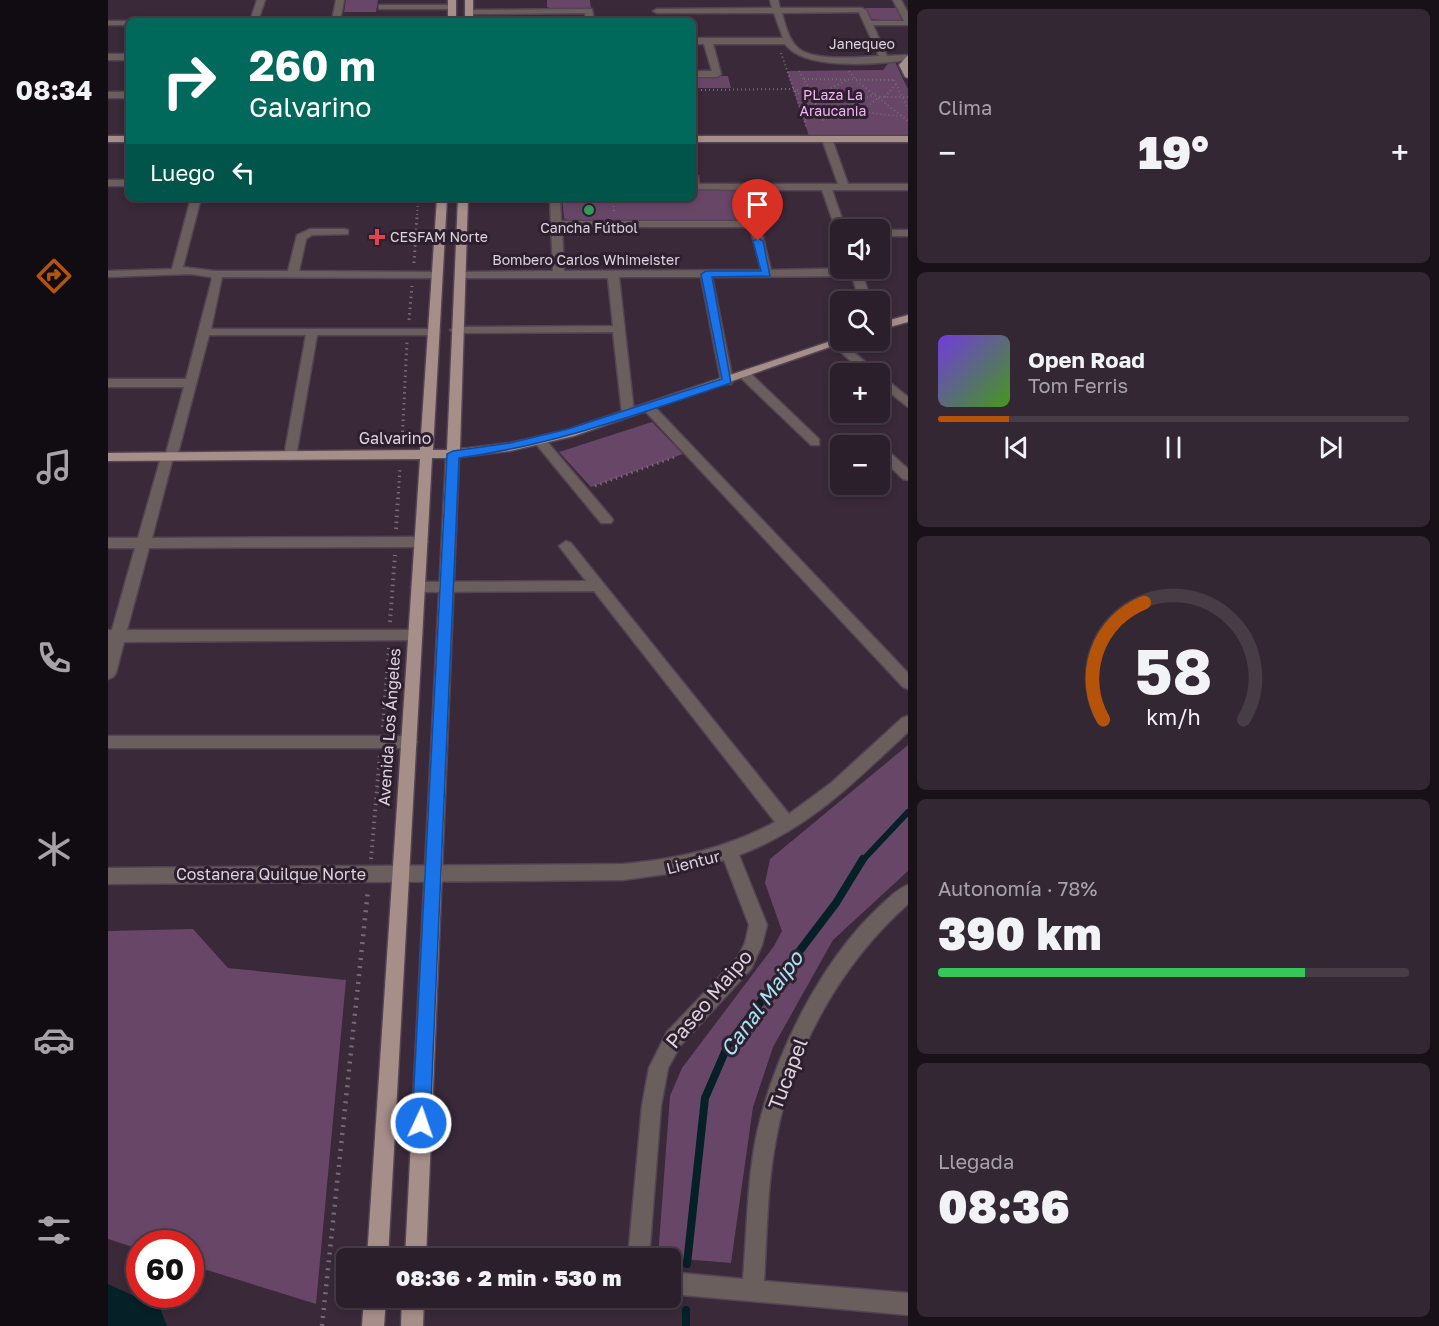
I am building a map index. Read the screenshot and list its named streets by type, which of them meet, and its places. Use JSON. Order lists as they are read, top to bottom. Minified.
{"streets":{"main road":["Galvarino","Avenida Los Ángeles"],"street":["Janequeo","Bombero Carlos Whimeister","Lientur","Costanera Quilque Norte","Paseo Maipo","Tucapel"]},"crossings":[["Galvarino","Avenida Los Ángeles"],["Avenida Los Ángeles","Costanera Quilque Norte"],["Lientur","Costanera Quilque Norte"],["Lientur","Paseo Maipo"]],"water":["Canal Maipo"],"parks":["PLaza La Araucania"],"places":{"other":["Cancha Fútbol"],"health":["CESFAM Norte"]},"page":{"tabs":"08:34","tile":["Clima",["Autonomía · 78%","390 km"],["Llegada","08:36"]],"turn":["260 m","Galvarino"],"heat":["−","19°","+"],"then":"Luego","map_buttons":["+","−"],"song":["Open Road","Tom Ferris"],"limit":"60","trip":"08:36 · 2 min · 530 m","gauge":["58","km/h"]}}
